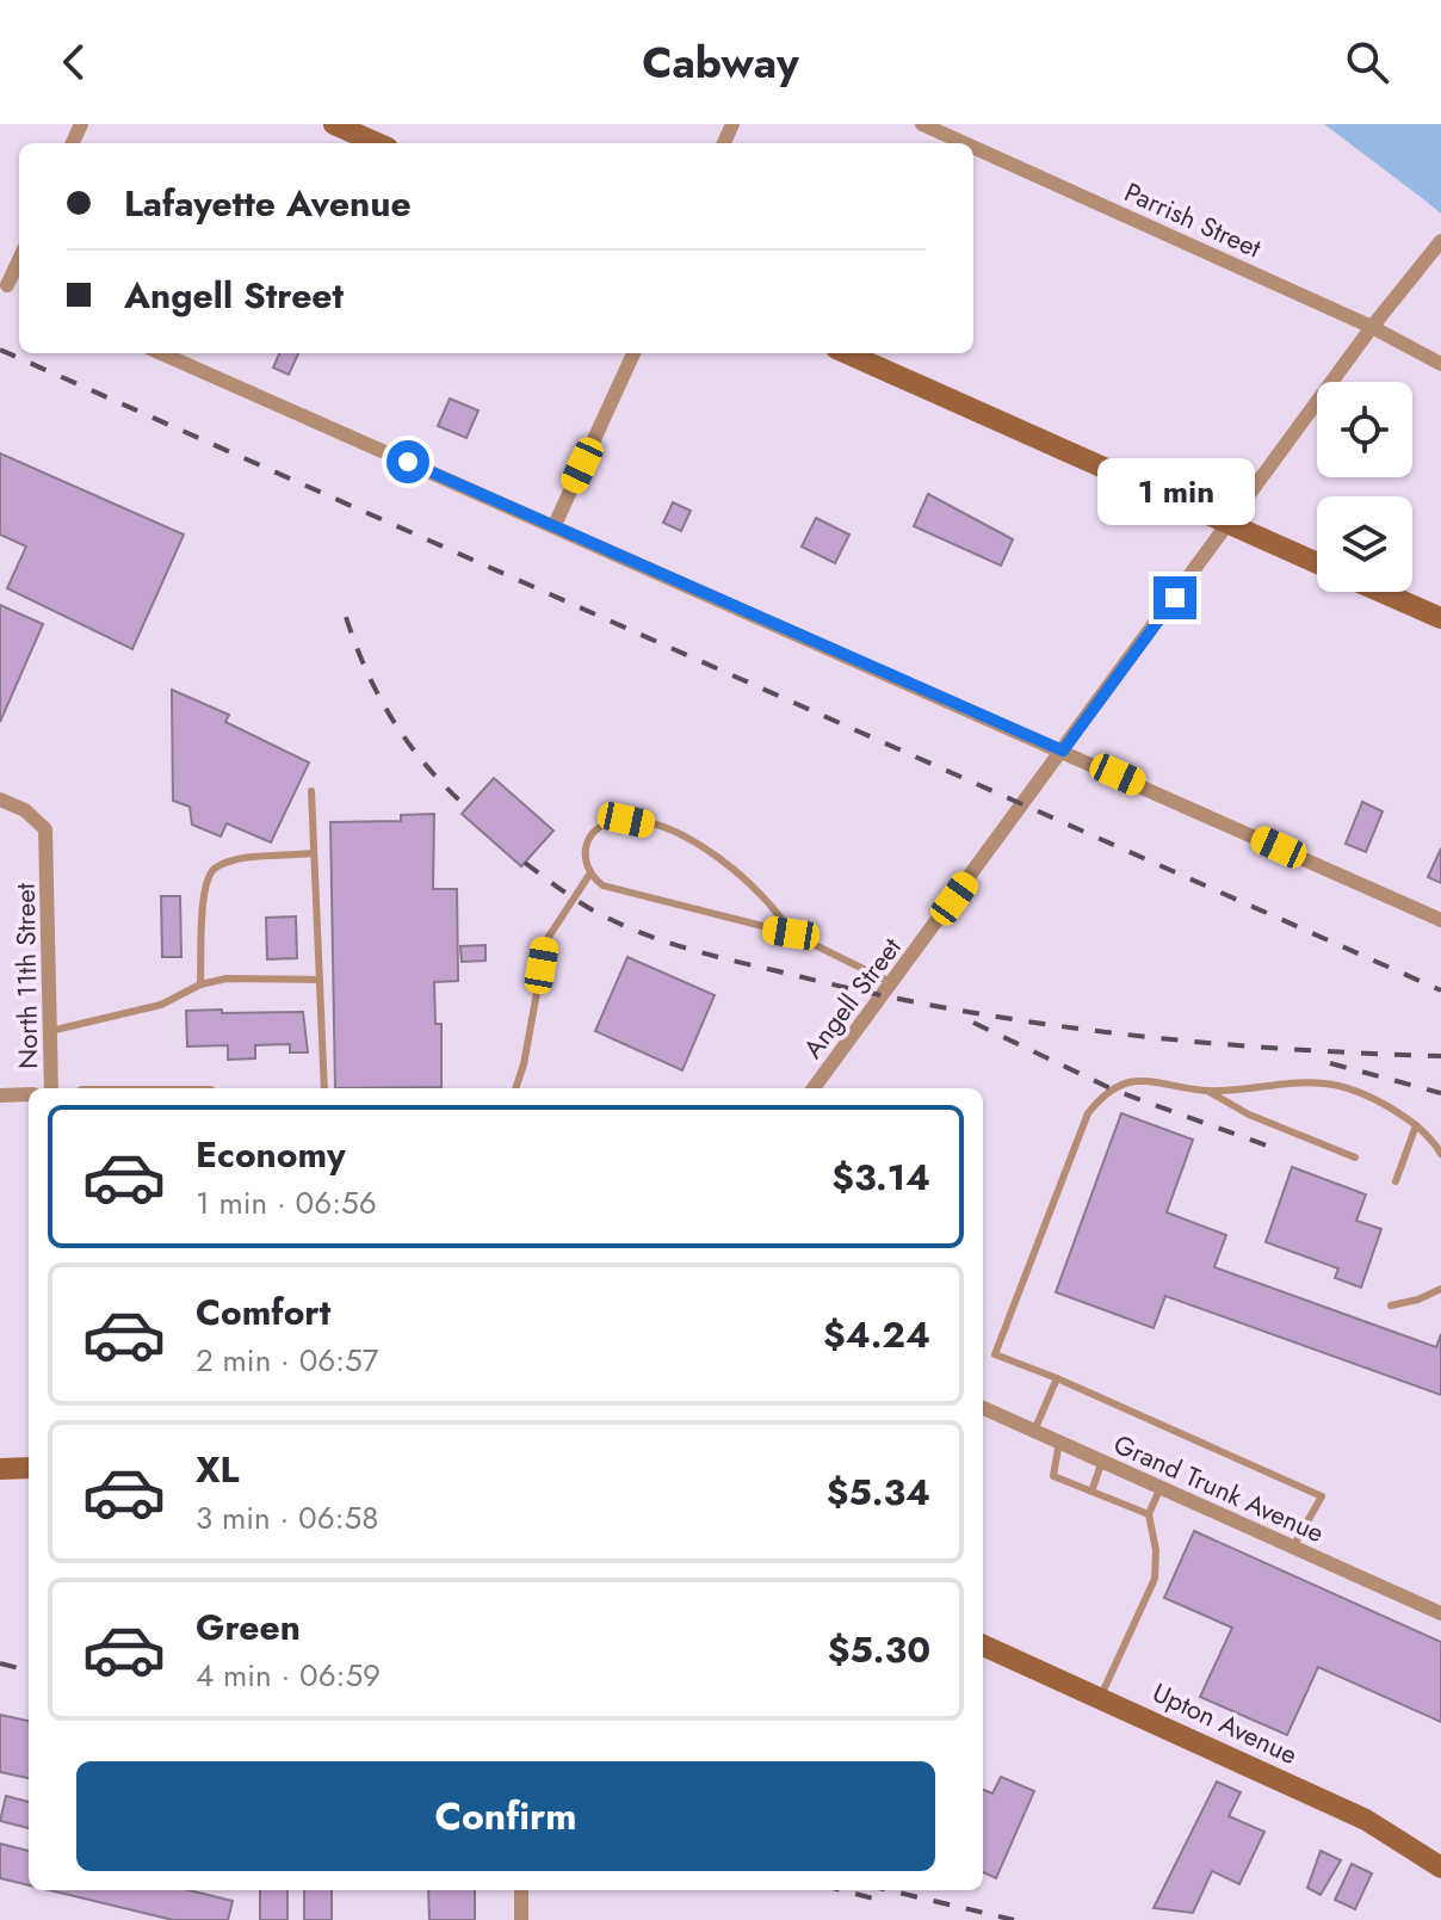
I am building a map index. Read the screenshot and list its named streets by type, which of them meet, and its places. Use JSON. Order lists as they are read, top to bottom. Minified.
{"streets":{"street":["Parrish Street","North 11th Street","Angell Street","Grand Trunk Avenue","Upton Avenue"]},"crossings":[["Parrish Street","Angell Street"]],"page":{"header":"Cabway","banner":["Lafayette Avenue","Angell Street"],"bubble":"1 min","list":[{"name":"Economy","note":"1 min · 06:56","value":"$3.14"},{"name":"Comfort","note":"2 min · 06:57","value":"$4.24"},{"name":"XL","note":"3 min · 06:58","value":"$5.34"},{"name":"Green","note":"4 min · 06:59","value":"$5.30"}],"buttons":"Confirm"}}
